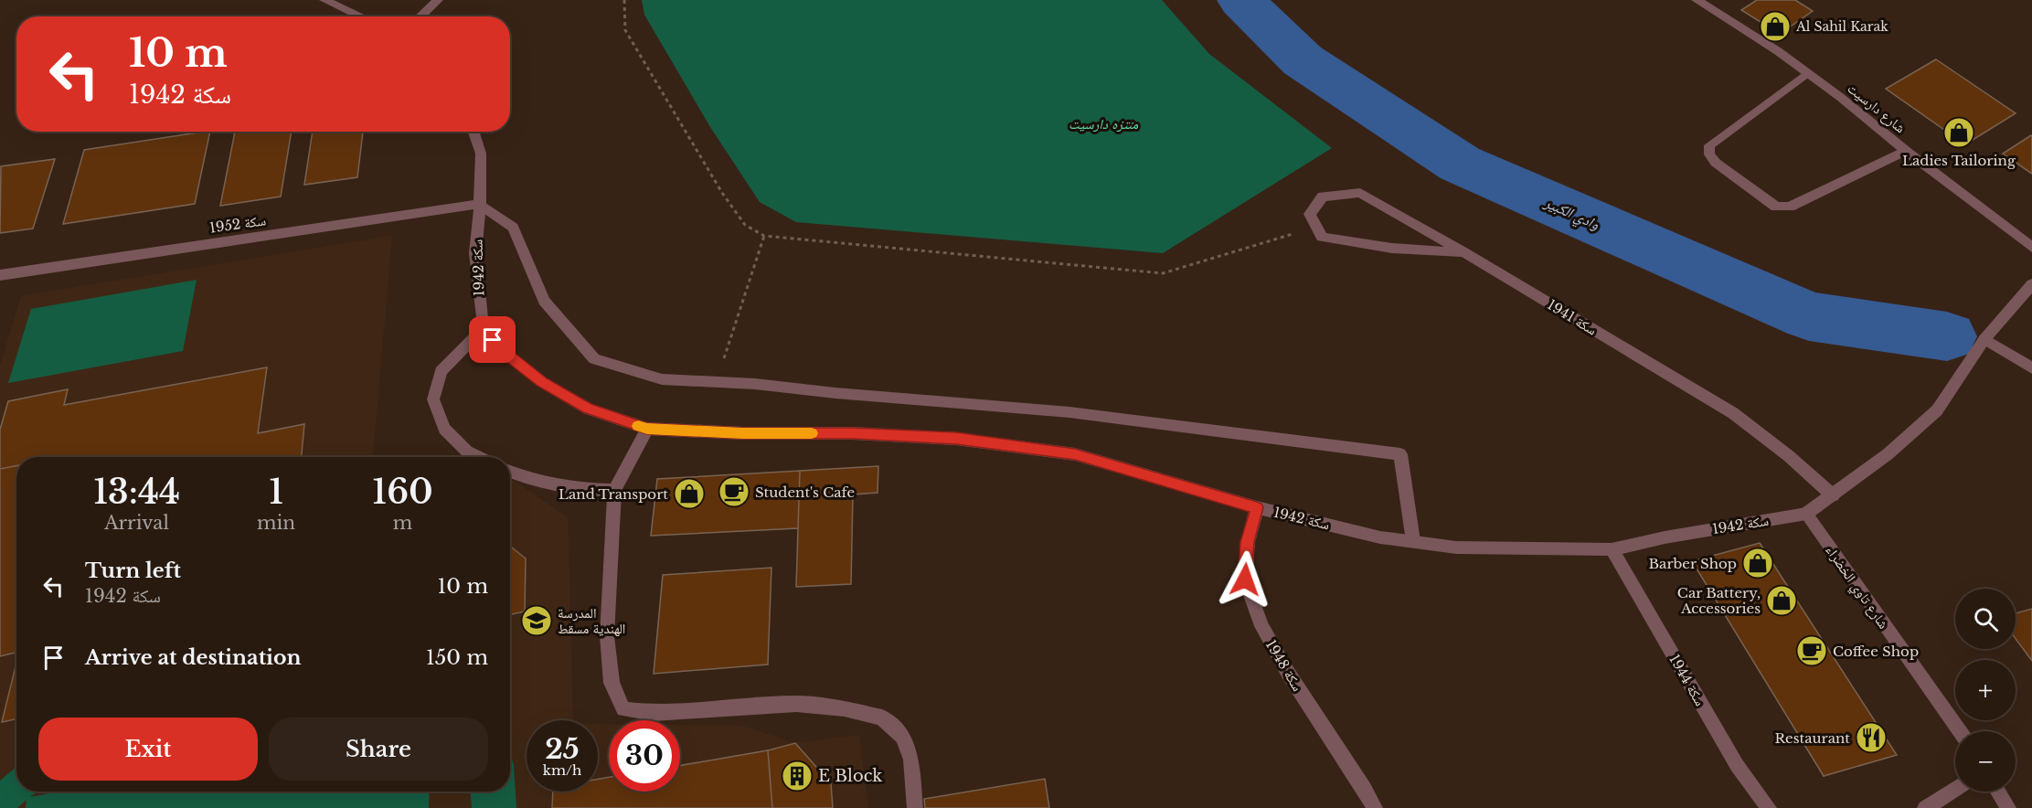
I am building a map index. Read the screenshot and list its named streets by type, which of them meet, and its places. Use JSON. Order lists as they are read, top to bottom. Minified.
{"streets":{"street":["شارع دارسيت","سكة 1952","سكة 1942","سكة 1941","شارع تاوي الخضراء","سكة 1948","سكة 1944"]},"crossings":[["سكة 1952","سكة 1942"],["سكة 1942","سكة 1941"],["سكة 1942","شارع تاوي الخضراء"],["سكة 1942","سكة 1948"],["سكة 1942","سكة 1944"]],"water":["وادي الكبير"],"parks":["منتزه دارسيت"],"places":{"shop":["Al Sahil Karak","Ladies Tailoring","Land Transport","Barber Shop","Car Battery, Accessories"],"cafe":["Student's Cafe","Coffee Shop"],"school or university":["المدرسة الهندية مسقط"],"restaurant":["Restaurant"],"building":["E Block"]},"page":{"turn":["10 m","سكة 1942"],"eta":["13:44","Arrival","1","min","160","m"],"list":[{"name":"Turn left","note":"سكة 1942","value":"10 m"},{"name":"Arrive at destination","value":"150 m"}],"map_buttons":["+","−"],"buttons":["Exit","Share"],"speed":"25 km/h","limit":"30"}}
